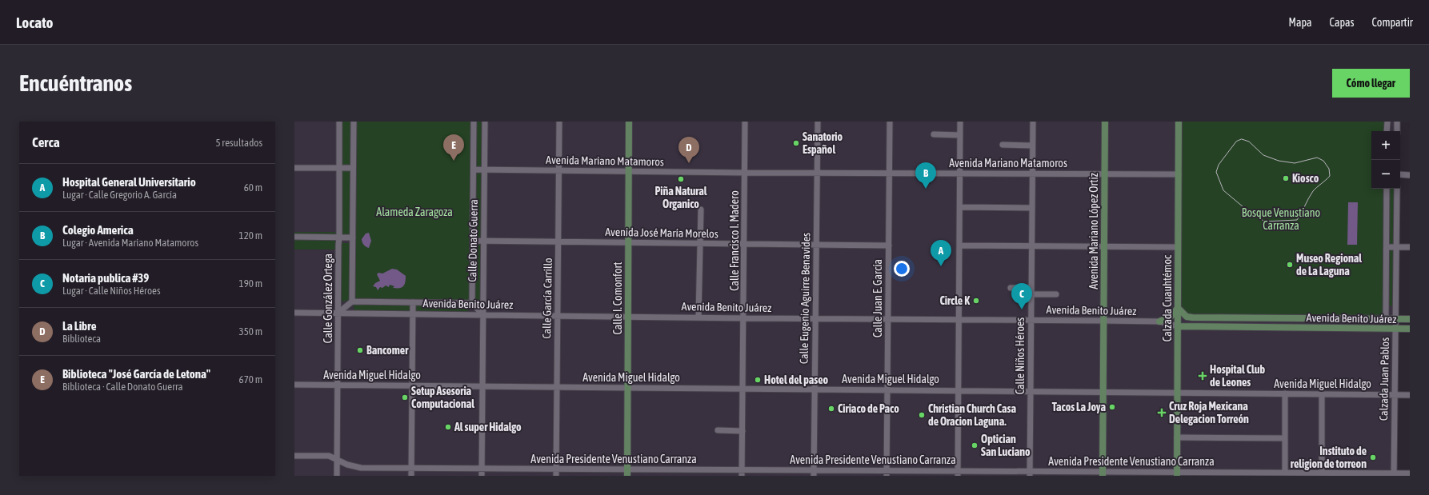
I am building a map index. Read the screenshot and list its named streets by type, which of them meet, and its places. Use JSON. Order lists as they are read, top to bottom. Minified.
{"streets":{"main road":["Avenida Mariano López Ortiz","Calle I. Comonfort","Calzada Cuauhtémoc","Avenida Benito Juárez"],"street":["Avenida Mariano Matamoros","Avenida José María Morelos","Calle Donato Guerra","Calle Francisco I. Madero","Calle González Ortega","Calle García Carrillo","Calle Eugenio Aguirre Benavides","Calle Juan E. García","Calle Niños Héroes","Avenida Miguel Hidalgo","Calzada Juan Pablos","Avenida Presidente Venustiano Carranza"]},"crossings":[["Avenida Mariano Matamoros","Avenida Mariano López Ortiz"],["Avenida Mariano Matamoros","Calle Donato Guerra"],["Avenida Mariano Matamoros","Calle Francisco I. Madero"],["Avenida Mariano Matamoros","Calle García Carrillo"],["Avenida Mariano Matamoros","Calle I. Comonfort"],["Avenida Mariano Matamoros","Calle Eugenio Aguirre Benavides"],["Avenida Mariano Matamoros","Calle Juan E. García"],["Avenida Mariano Matamoros","Calzada Cuauhtémoc"],["Avenida Mariano Matamoros","Calle Niños Héroes"],["Avenida Mariano López Ortiz","Avenida Benito Juárez"],["Avenida Mariano López Ortiz","Avenida Miguel Hidalgo"],["Avenida Mariano López Ortiz","Avenida Presidente Venustiano Carranza"],["Avenida José María Morelos","Calle Donato Guerra"],["Avenida José María Morelos","Calle Francisco I. Madero"],["Avenida José María Morelos","Calle García Carrillo"],["Avenida José María Morelos","Calle I. Comonfort"],["Avenida José María Morelos","Calle Eugenio Aguirre Benavides"],["Avenida José María Morelos","Calle Juan E. García"],["Calle Donato Guerra","Avenida Benito Juárez"],["Calle Donato Guerra","Avenida Miguel Hidalgo"],["Calle Donato Guerra","Avenida Presidente Venustiano Carranza"],["Calle Francisco I. Madero","Avenida Benito Juárez"],["Calle Francisco I. Madero","Avenida Miguel Hidalgo"],["Calle Francisco I. Madero","Avenida Presidente Venustiano Carranza"],["Calle González Ortega","Avenida Benito Juárez"],["Calle González Ortega","Avenida Miguel Hidalgo"],["Calle González Ortega","Avenida Presidente Venustiano Carranza"],["Calle García Carrillo","Avenida Benito Juárez"],["Calle García Carrillo","Avenida Miguel Hidalgo"],["Calle García Carrillo","Avenida Presidente Venustiano Carranza"],["Calle I. Comonfort","Avenida Benito Juárez"],["Calle I. Comonfort","Avenida Miguel Hidalgo"],["Calle I. Comonfort","Avenida Presidente Venustiano Carranza"],["Calle Eugenio Aguirre Benavides","Avenida Benito Juárez"],["Calle Eugenio Aguirre Benavides","Avenida Miguel Hidalgo"],["Calle Eugenio Aguirre Benavides","Avenida Presidente Venustiano Carranza"],["Calle Juan E. García","Avenida Benito Juárez"],["Calle Juan E. García","Avenida Miguel Hidalgo"],["Calle Juan E. García","Avenida Presidente Venustiano Carranza"],["Calzada Cuauhtémoc","Avenida Benito Juárez"],["Calzada Cuauhtémoc","Avenida Miguel Hidalgo"],["Calzada Cuauhtémoc","Avenida Presidente Venustiano Carranza"],["Avenida Benito Juárez","Calle Niños Héroes"],["Avenida Benito Juárez","Calzada Juan Pablos"],["Calle Niños Héroes","Avenida Miguel Hidalgo"],["Calle Niños Héroes","Avenida Presidente Venustiano Carranza"],["Avenida Miguel Hidalgo","Calzada Juan Pablos"],["Calzada Juan Pablos","Avenida Presidente Venustiano Carranza"]],"parks":["Alameda Zaragoza","Bosque Venustiano Carranza"],"places":{"other":["Sanatorio Español","Kiosco","Piña Natural Organico","Museo Regional de La Laguna","Circle K","Bancomer","Hotel del paseo","Setup Asesoria Computacional","Tacos La Joya","Ciriaco de Paco","Christian Church Casa de Oracion Laguna.","Al super Hidalgo","Optician San Luciano","Instituto de religion de torreon"],"health":["Hospital Club de Leones","Cruz Roja Mexicana Delegacion Torreón"]},"page":{"header":"Locato","nav":["Mapa","Capas","Compartir"],"buttons":"Cómo llegar","title":"Encuéntranos","heading":["Cerca","5 resultados"],"map_buttons":["+","−"],"pins":["E","D","B","A","C"],"list":[{"mark":"A","name":"Hospital General Universitario","note":"Lugar · Calle Gregorio A. García","value":"60 m"},{"mark":"B","name":"Colegio America","note":"Lugar · Avenida Mariano Matamoros","value":"120 m"},{"mark":"C","name":"Notaria publica #39","note":"Lugar · Calle Niños Héroes","value":"190 m"},{"mark":"D","name":"La Libre","note":"Biblioteca","value":"350 m"},{"mark":"E","name":"Biblioteca \"José García de Letona\"","note":"Biblioteca · Calle Donato Guerra","value":"670 m"}]}}
